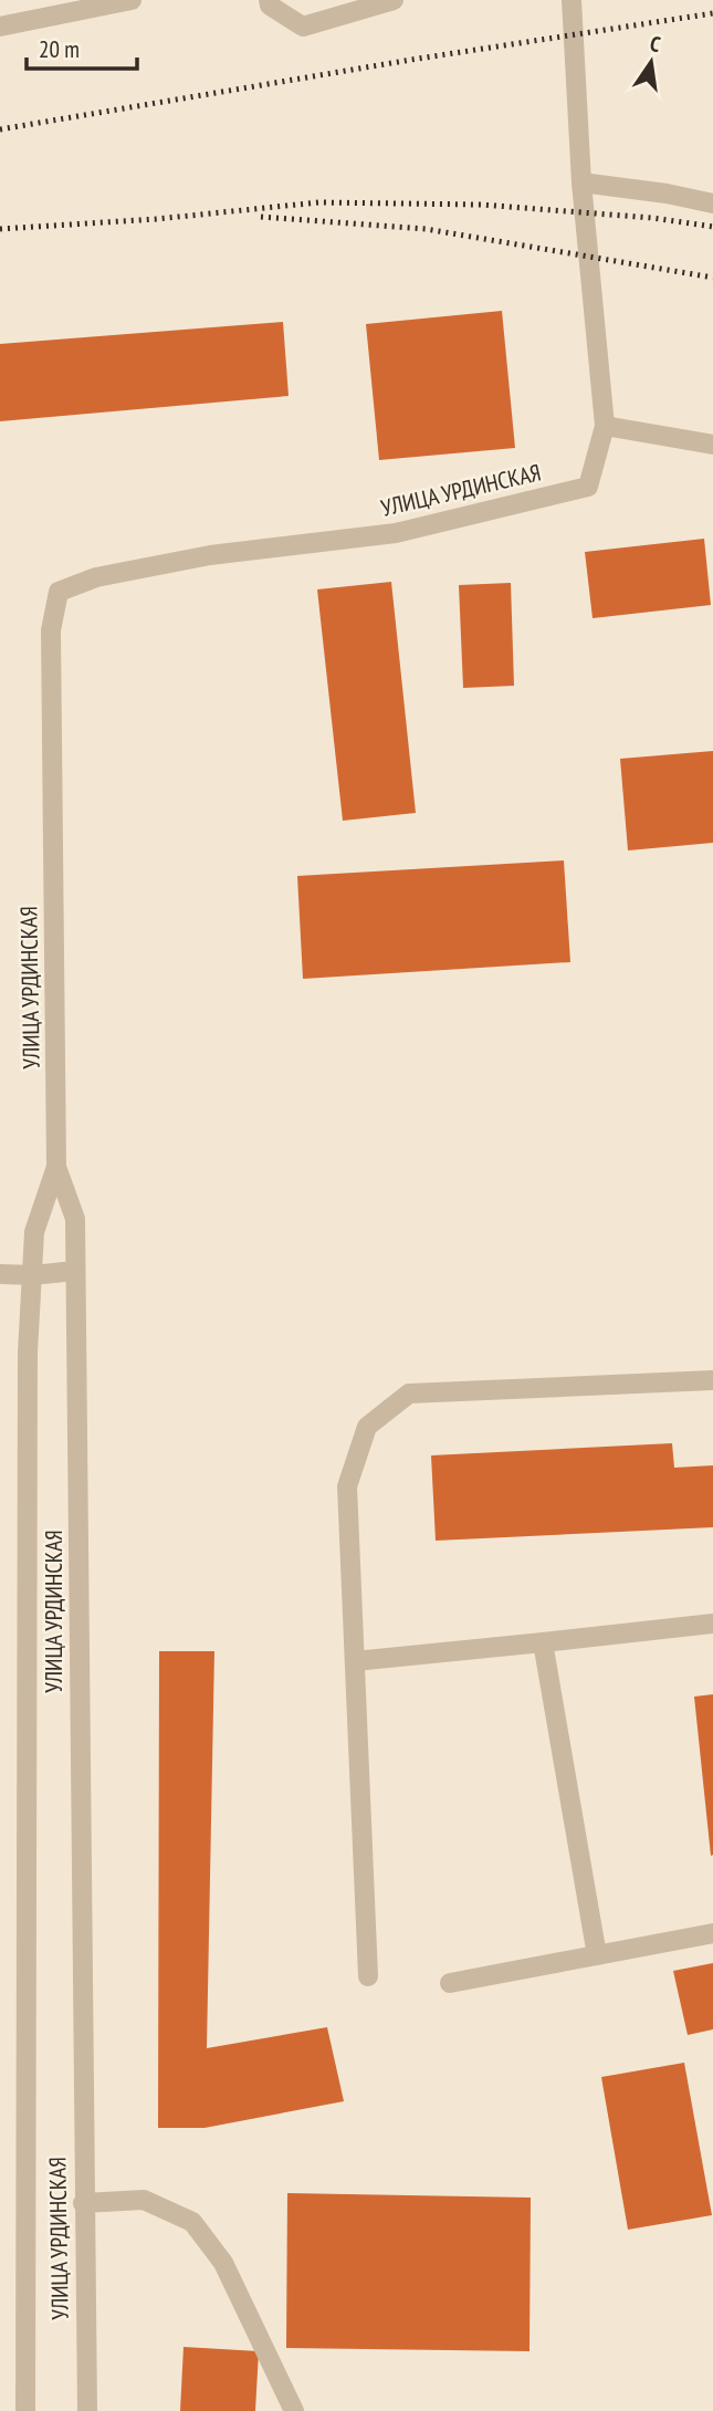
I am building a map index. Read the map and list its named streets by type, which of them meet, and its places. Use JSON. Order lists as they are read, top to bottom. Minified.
{"streets":{"street":["УЛИЦА УРДИНСКАЯ"]},"scale_bar":"20 m","north":"top"}
